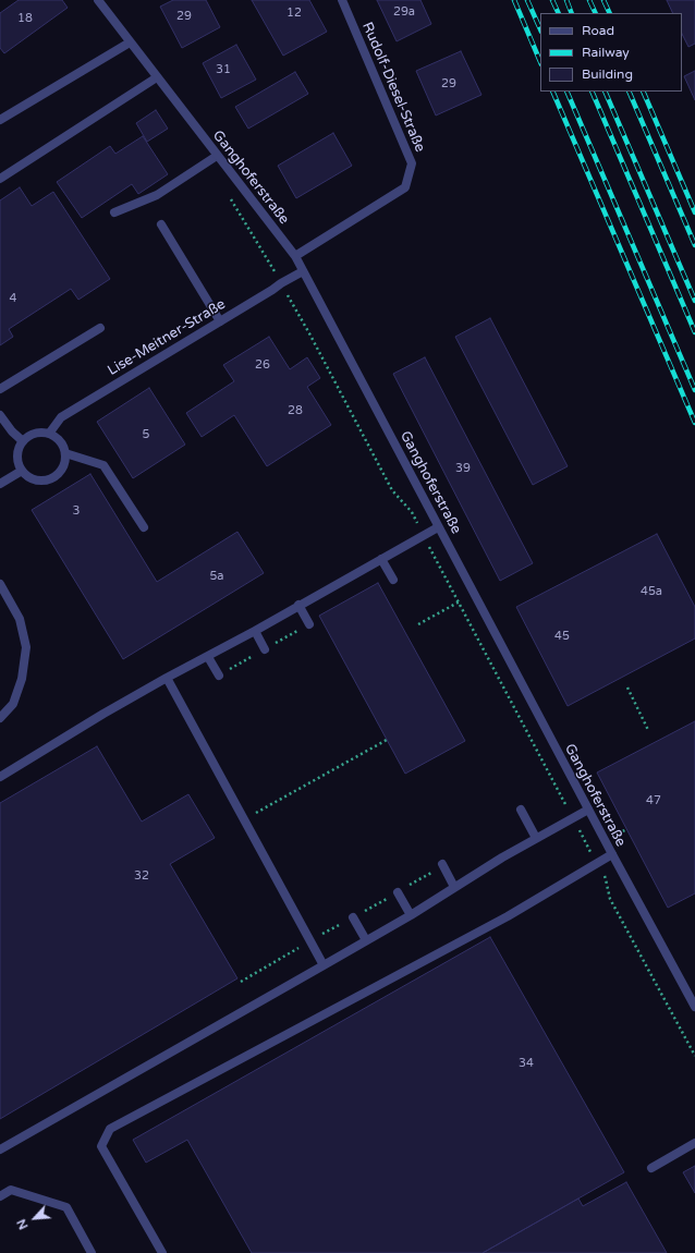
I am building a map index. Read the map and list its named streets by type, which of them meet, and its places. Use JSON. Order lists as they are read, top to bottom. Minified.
{"streets":{"street":["Rudolf-Diesel-Straße","Ganghoferstraße","Lise-Meitner-Straße"]},"crossings":[["Rudolf-Diesel-Straße","Ganghoferstraße"],["Ganghoferstraße","Lise-Meitner-Straße"]],"house_numbers":["29a","12","29","18","31","29","4","26","28","5","39","3","5a","45a","45","47","32","34"],"legend":["Road","Railway","Building"],"north":"bottom left"}
